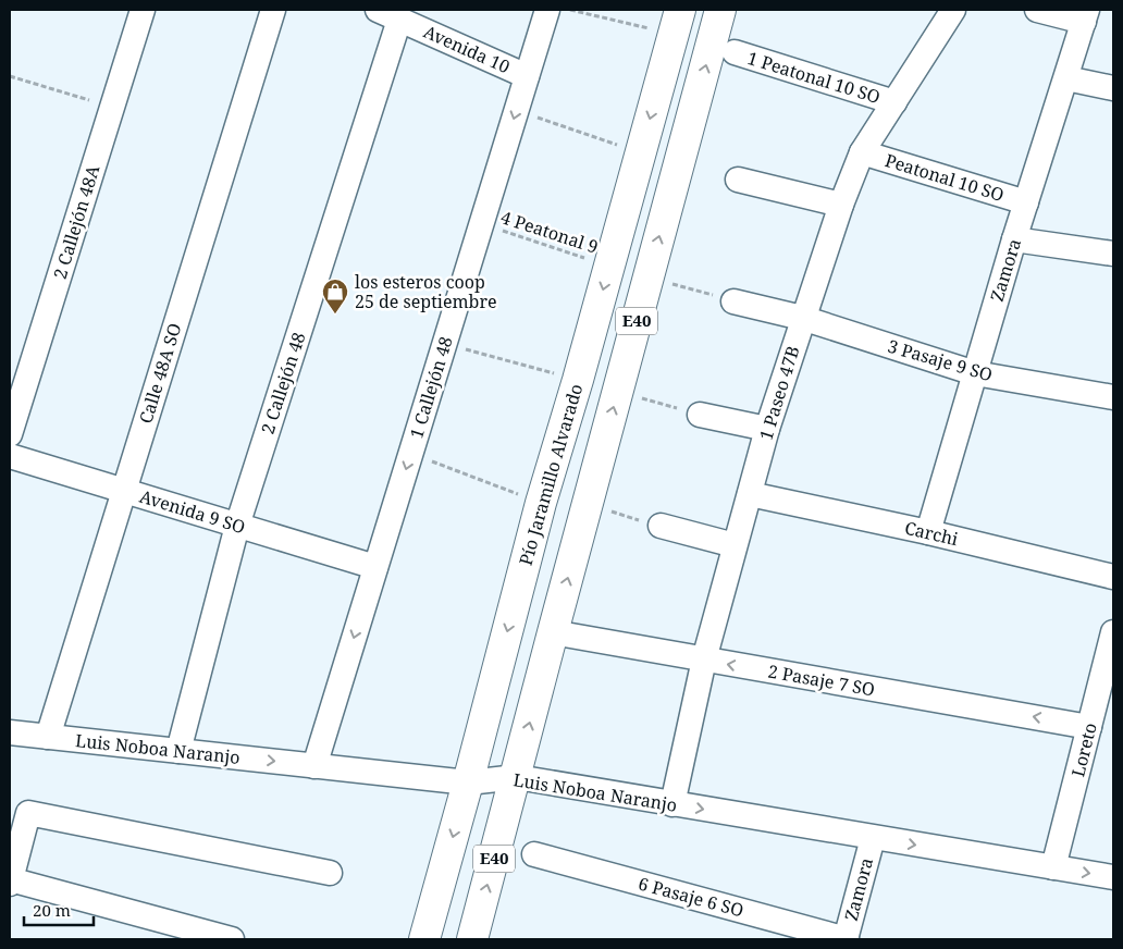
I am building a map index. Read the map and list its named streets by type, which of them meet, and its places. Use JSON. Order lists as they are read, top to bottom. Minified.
{"streets":{"highway":["E40","Pío Jaramillo Alvarado"],"street":["Avenida 10","1 Peatonal 10 SO","Peatonal 10 SO","2 Callejón 48A","Zamora","3 Pasaje 9 SO","Calle 48A SO","2 Callejón 48","1 Callejón 48","1 Paseo 47B","Avenida 9 SO","Carchi","2 Pasaje 7 SO","Luis Noboa Naranjo","Loreto","6 Pasaje 6 SO"],"path":["4 Peatonal 9"]},"crossings":[["Avenida 10","2 Callejón 48"],["Avenida 10","1 Callejón 48"],["1 Peatonal 10 SO","1 Paseo 47B"],["Peatonal 10 SO","Zamora"],["Peatonal 10 SO","1 Paseo 47B"],["4 Peatonal 9","1 Callejón 48"],["4 Peatonal 9","Pío Jaramillo Alvarado"],["Zamora","3 Pasaje 9 SO"],["Zamora","Carchi"],["Zamora","Luis Noboa Naranjo"],["Zamora","6 Pasaje 6 SO"],["E40","2 Pasaje 7 SO"],["E40","Luis Noboa Naranjo"],["3 Pasaje 9 SO","1 Paseo 47B"],["Calle 48A SO","Avenida 9 SO"],["Calle 48A SO","Luis Noboa Naranjo"],["2 Callejón 48","Avenida 9 SO"],["2 Callejón 48","Luis Noboa Naranjo"],["1 Callejón 48","Avenida 9 SO"],["1 Callejón 48","Luis Noboa Naranjo"],["1 Paseo 47B","Carchi"],["1 Paseo 47B","2 Pasaje 7 SO"],["1 Paseo 47B","Luis Noboa Naranjo"],["Pío Jaramillo Alvarado","Luis Noboa Naranjo"],["2 Pasaje 7 SO","Loreto"],["Luis Noboa Naranjo","Loreto"]],"one_way":["1 Callejón 48","2 Pasaje 7 SO","Luis Noboa Naranjo"],"places":{"shop":["los esteros coop 25 de septiembre"]},"scale_bar":"20 m"}
